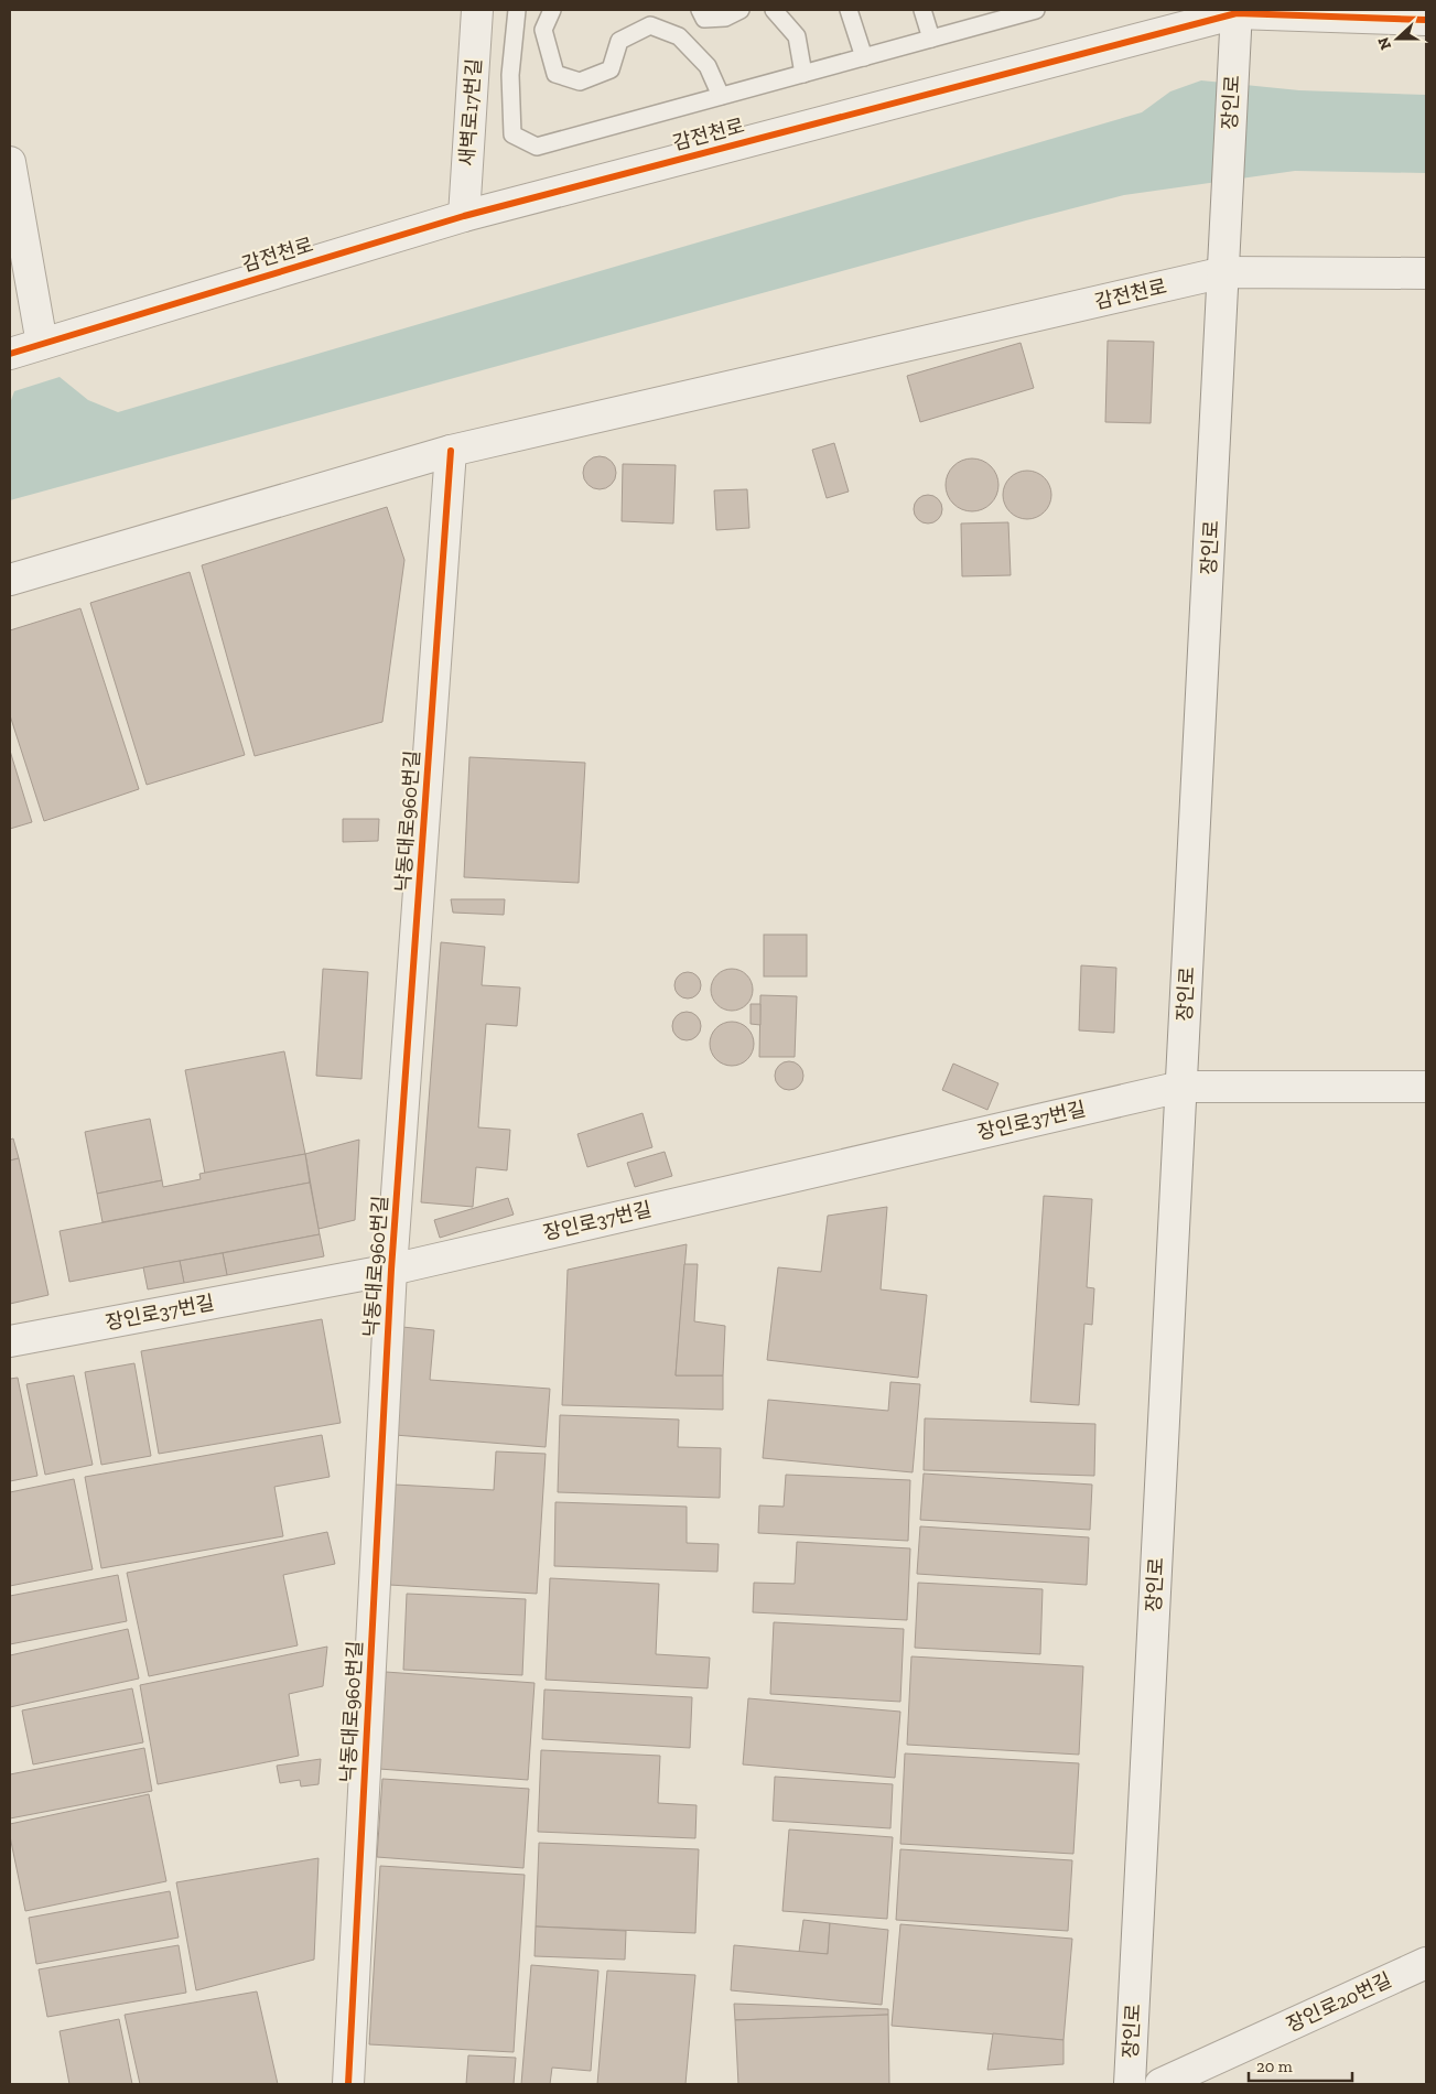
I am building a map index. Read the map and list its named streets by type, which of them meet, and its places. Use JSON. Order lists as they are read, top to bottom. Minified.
{"streets":{"street":["장인로","새벽로17번길","감전천로","낙동대로960번길","장인로37번길","장인로20번길"]},"crossings":[["장인로","감전천로"],["장인로","장인로37번길"],["새벽로17번길","감전천로"],["감전천로","낙동대로960번길"],["낙동대로960번길","장인로37번길"]],"scale_bar":"20 m","north":"left"}
